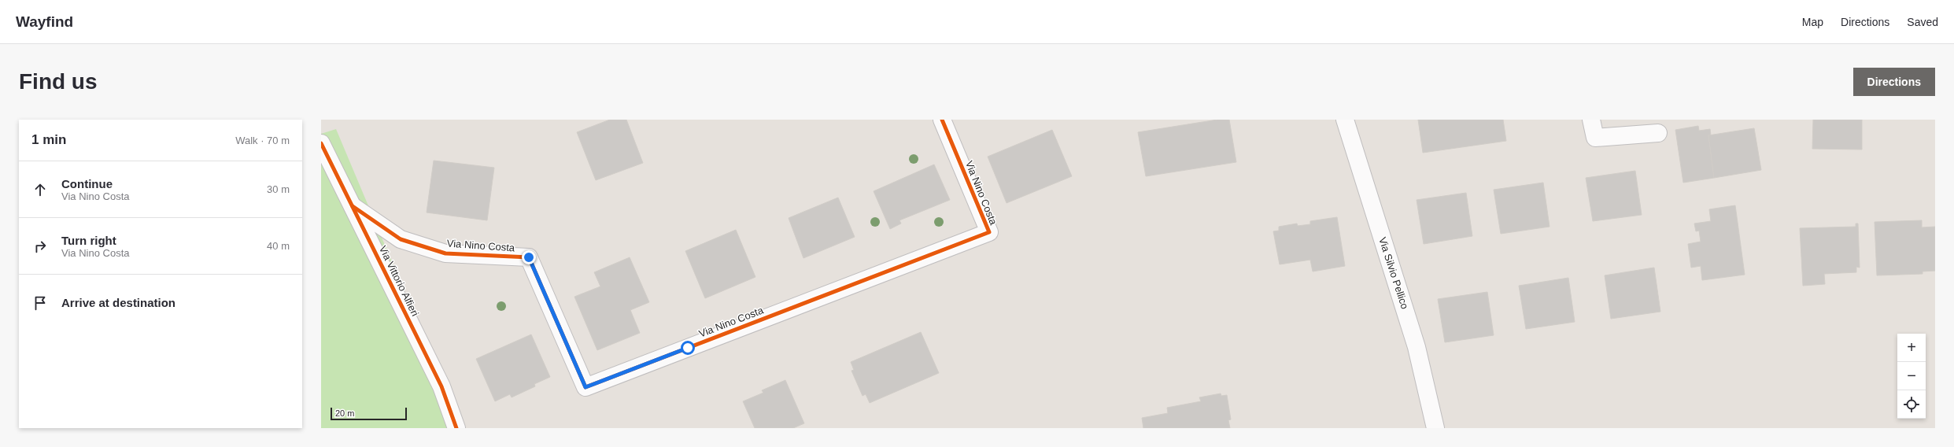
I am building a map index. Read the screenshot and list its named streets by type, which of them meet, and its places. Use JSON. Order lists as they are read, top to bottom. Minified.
{"streets":{"street":["Via Nino Costa","Via Silvio Pellico","Via Vittorio Alfieri"]},"crossings":[["Via Nino Costa","Via Vittorio Alfieri"]],"scale_bar":"20 m","page":{"header":"Wayfind","nav":["Map","Directions","Saved"],"buttons":"Directions","title":"Find us","heading":["1 min","Walk · 70 m"],"list":[["Continue","Via Nino Costa","30 m"],["Turn right","Via Nino Costa","40 m"],"Arrive at destination"],"map_buttons":["+","−"],"scale":"20 m"}}
